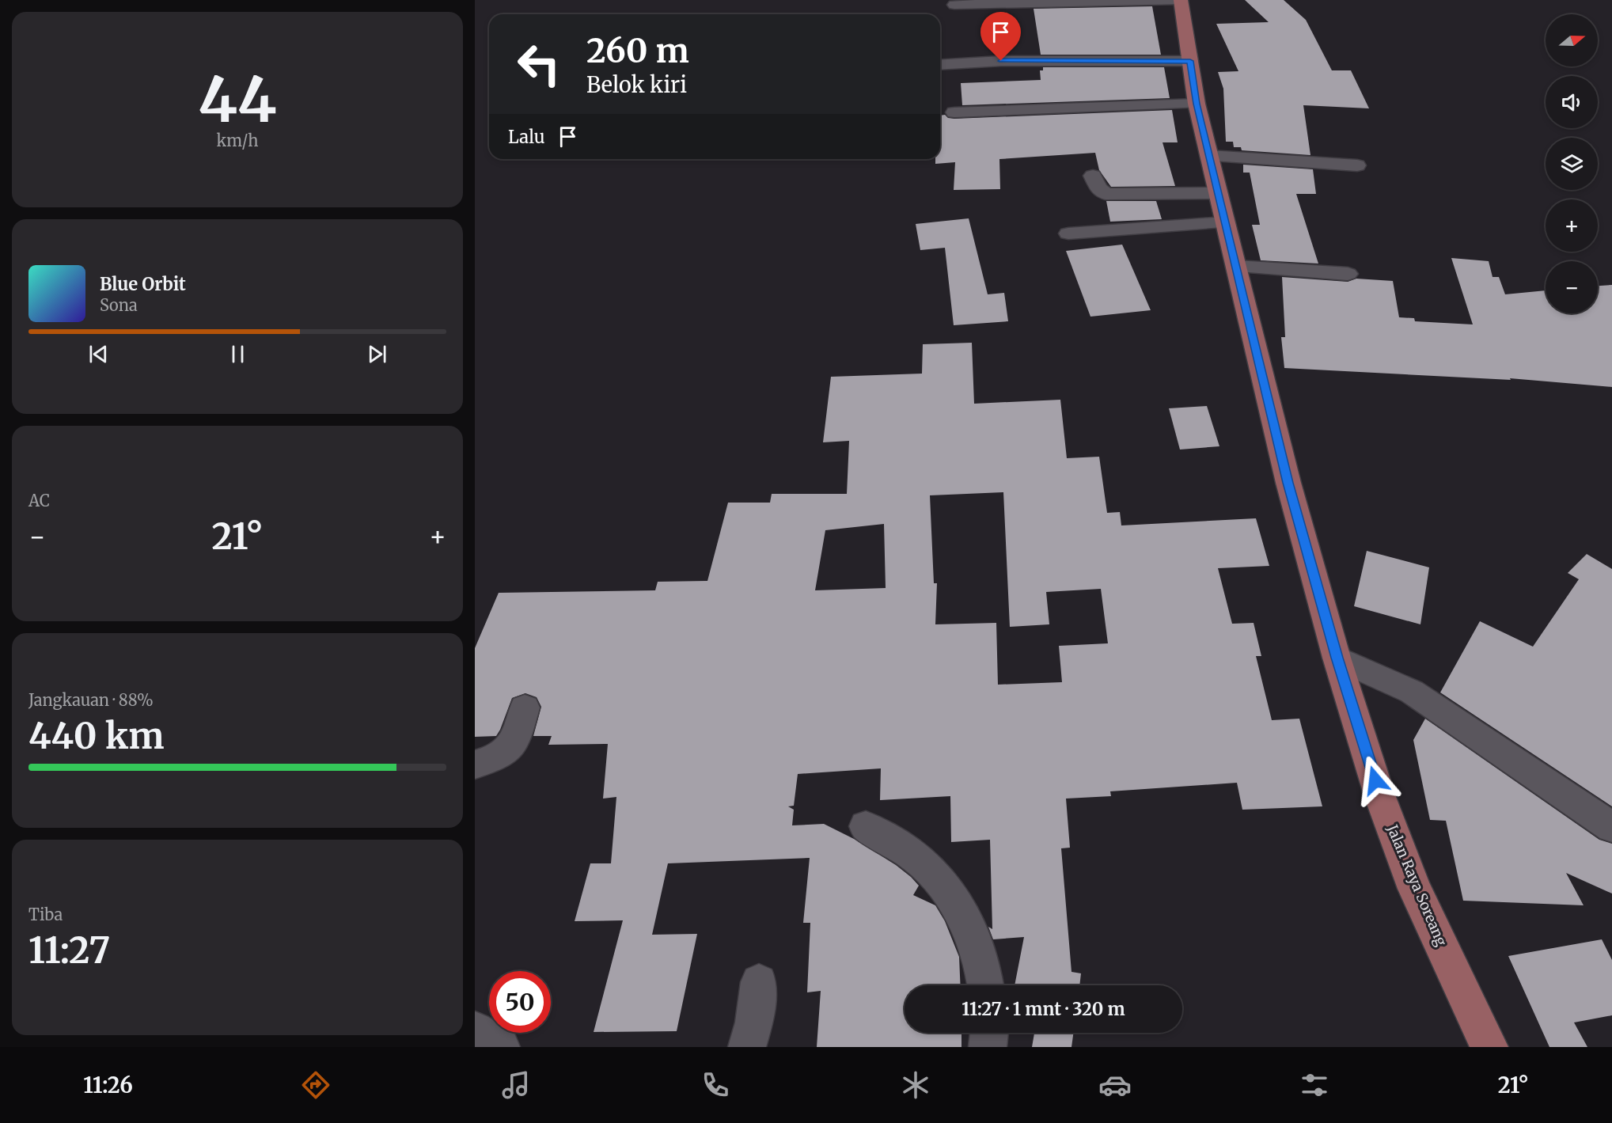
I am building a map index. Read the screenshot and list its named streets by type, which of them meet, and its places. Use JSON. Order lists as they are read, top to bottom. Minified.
{"streets":{"main road":["Jalan Raya Soreang"]},"north":"right","page":{"tile":[["44","km/h"],"AC",["Jangkauan · 88%","440 km"],["Tiba","11:27"]],"map_buttons":["+","−"],"turn":["260 m","Belok kiri"],"then":"Lalu","song":["Blue Orbit","Sona"],"heat":["−","21°","+"],"limit":"50","trip":"11:27 · 1 mnt · 320 m","tabs":["11:26","21°"]}}
